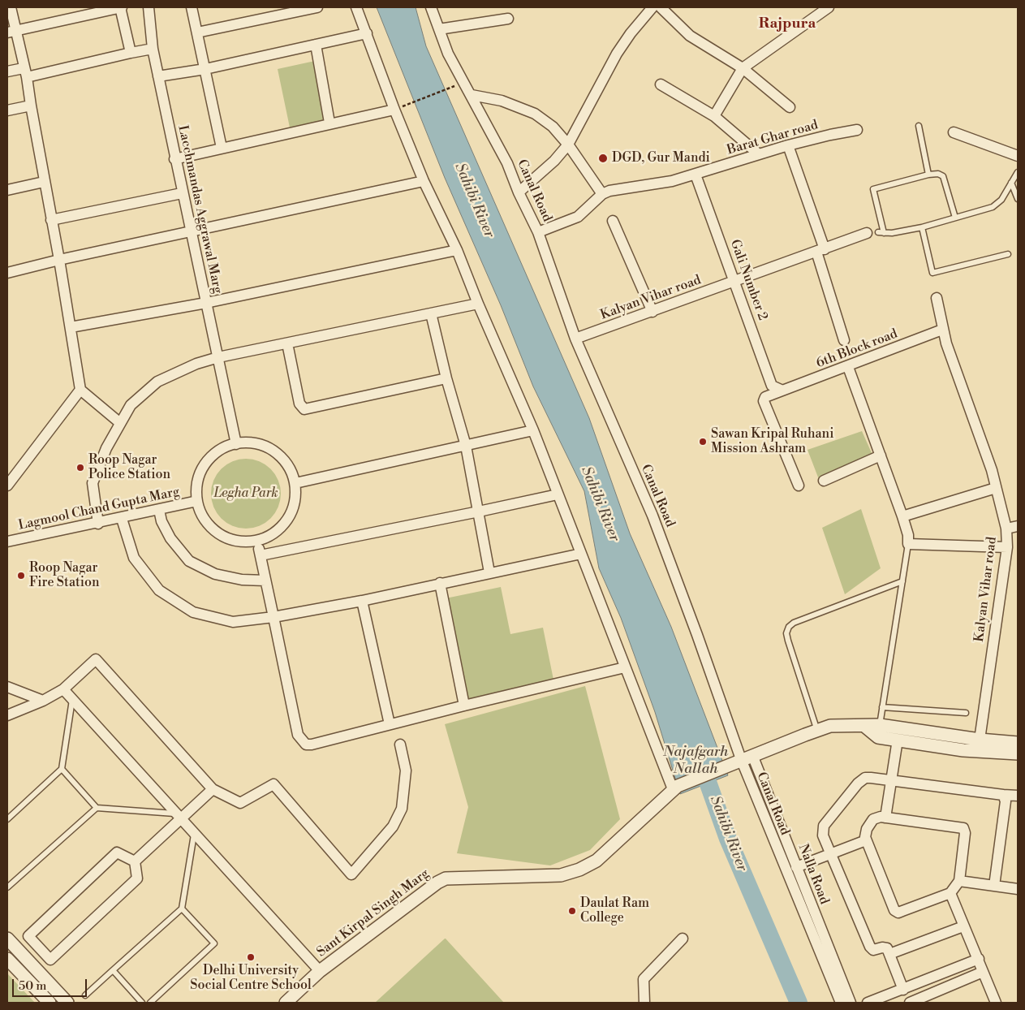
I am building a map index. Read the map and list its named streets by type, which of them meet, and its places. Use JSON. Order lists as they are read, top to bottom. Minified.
{"streets":{"street":["Barat Ghar road","Canal Road","Lacchmandas Aggrawal Marg","Gali Number 2","Kalyan Vihar road","6th Block road","Lagmool Chand Gupta Marg","Nalla Road","Sant Kirpal Singh Marg"]},"crossings":[["Barat Ghar road","Gali Number 2"],["Canal Road","Kalyan Vihar road"],["Lacchmandas Aggrawal Marg","Lagmool Chand Gupta Marg"],["Gali Number 2","Kalyan Vihar road"],["Gali Number 2","6th Block road"],["Kalyan Vihar road","6th Block road"]],"districts":["Rajpura"],"water":["Sahibi River","Najafgarh Nallah"],"parks":["Legha Park"],"places":["DGD, Gur Mandi","Sawan Kripal Ruhani Mission Ashram","Roop Nagar Police Station","Roop Nagar Fire Station","Daulat Ram College","Delhi University Social Centre School"],"scale_bar":"50 m"}
